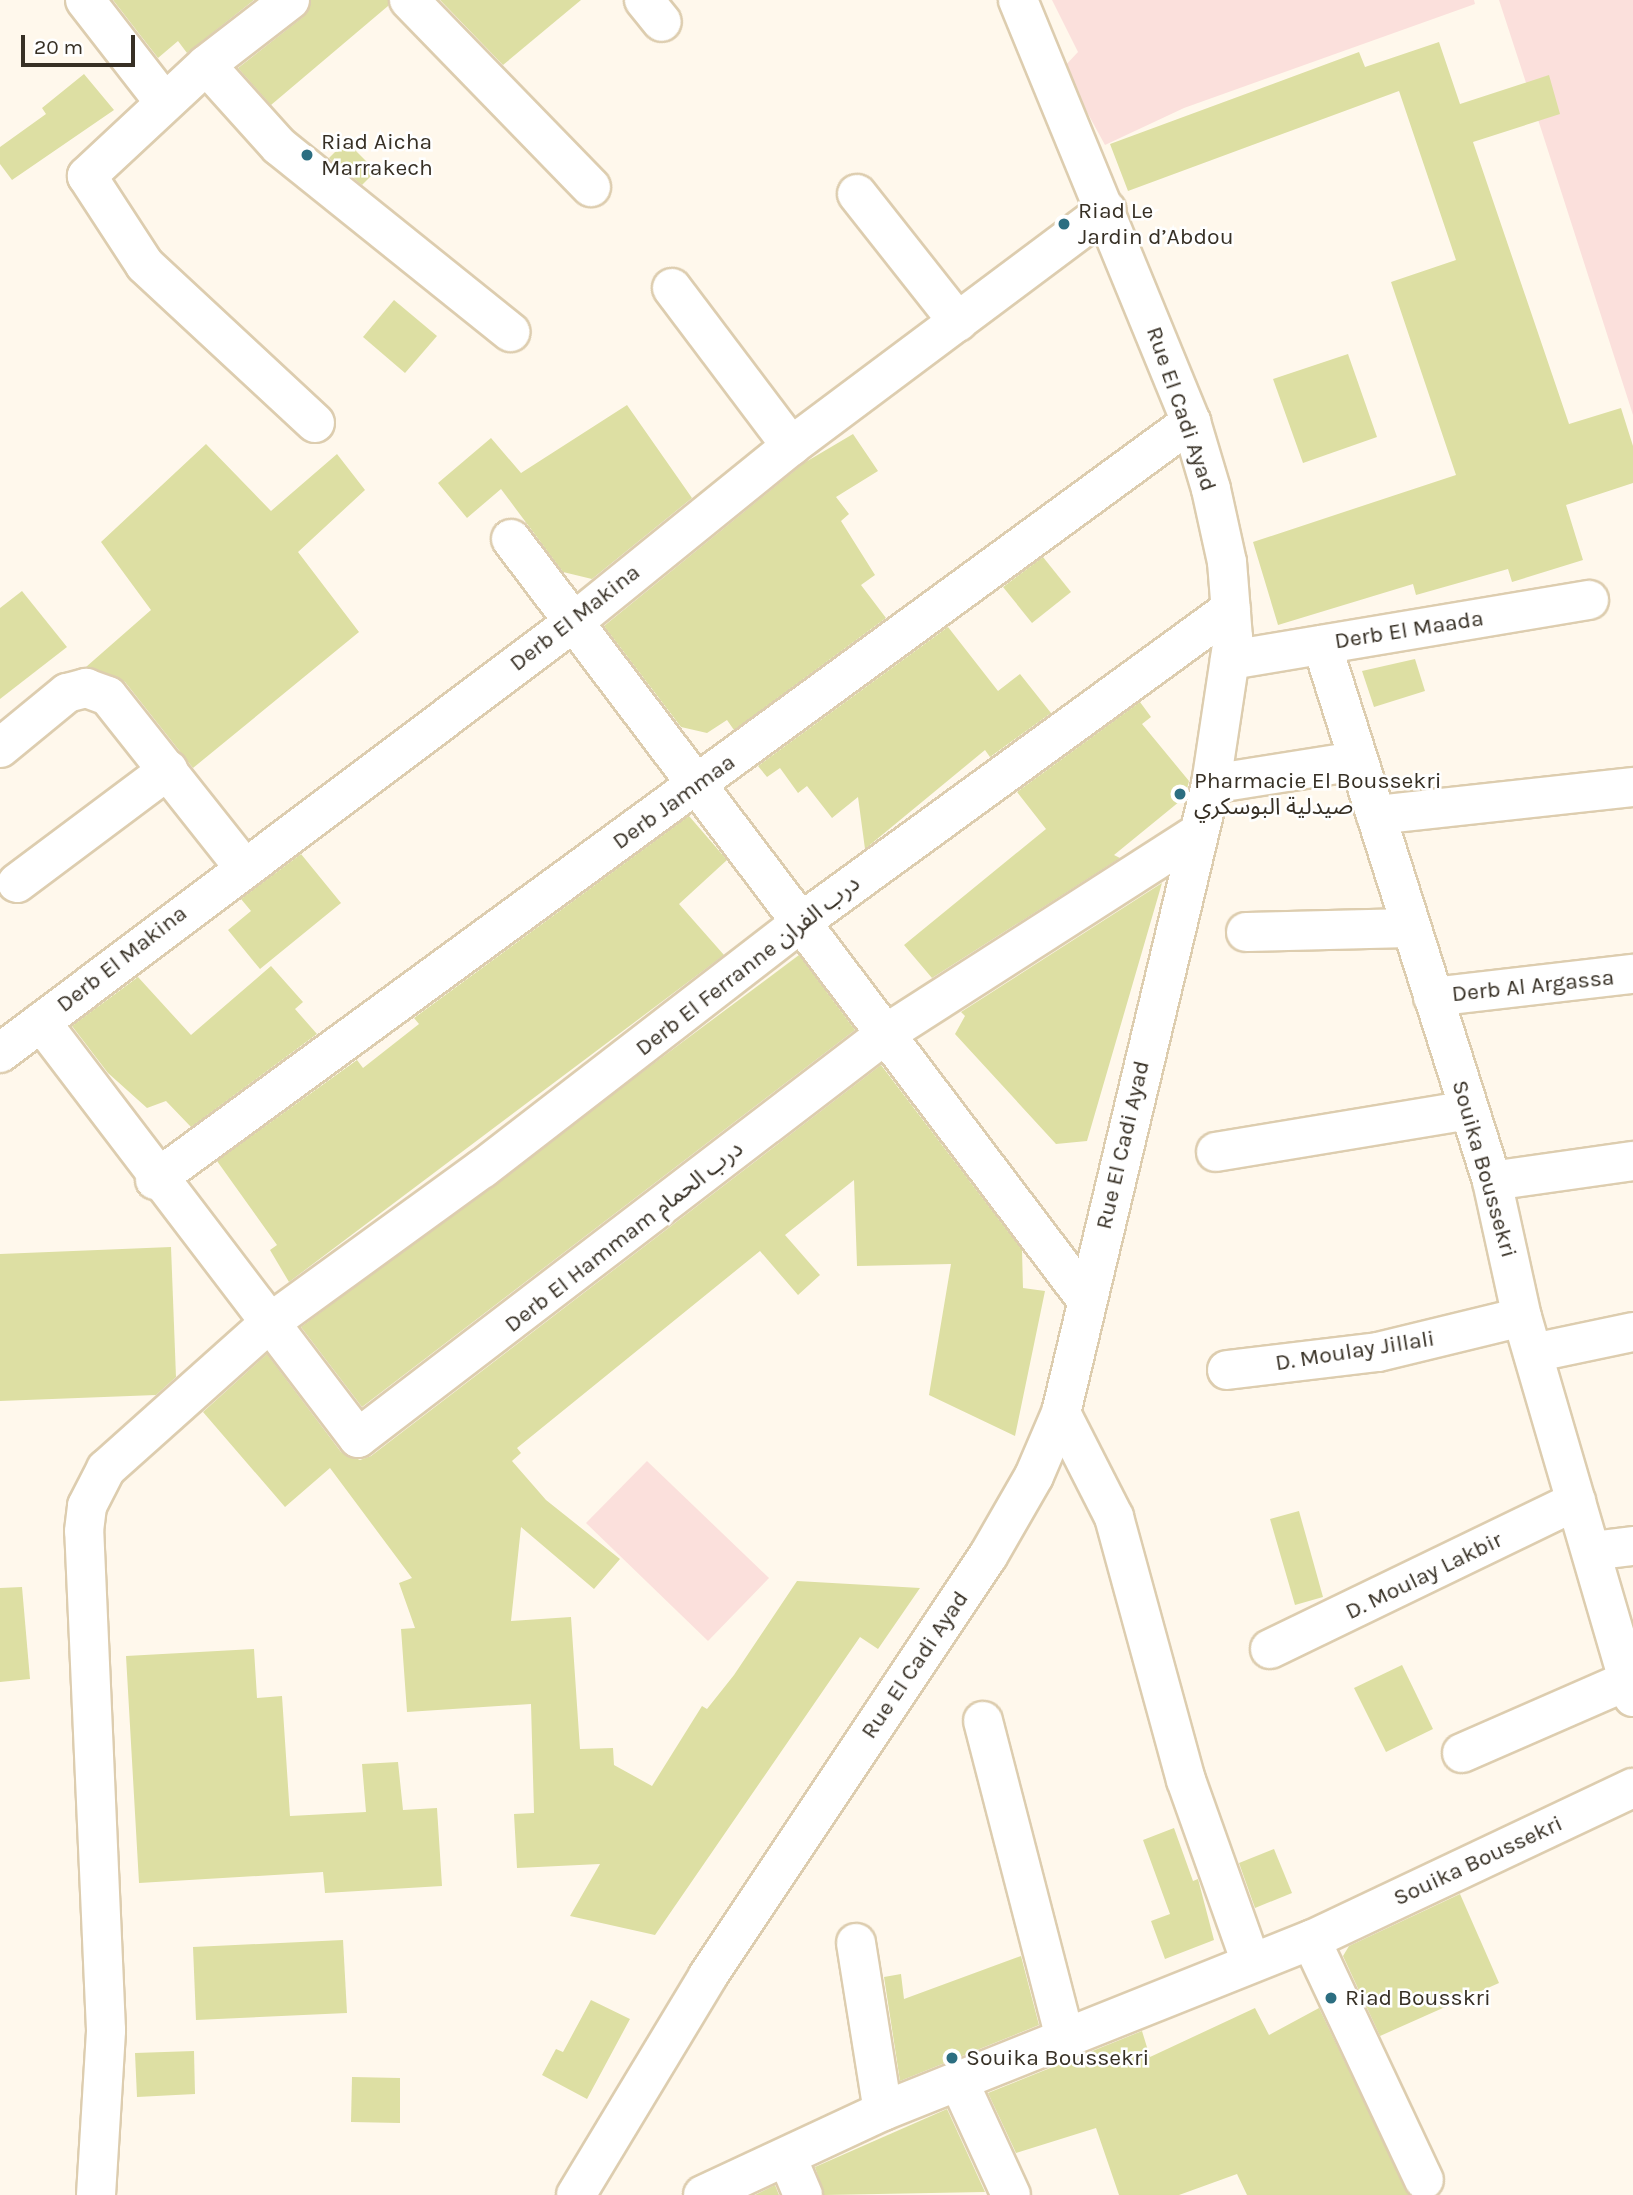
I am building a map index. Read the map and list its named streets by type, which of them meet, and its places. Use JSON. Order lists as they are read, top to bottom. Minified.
{"streets":{"street":["Rue El Cadi Ayad","Derb El Makina","Derb El Maada","Derb Jammaa","Derb El Ferranne درب الفران","Derb Al Argassa","Souika Boussekri","Derb El Hammam درب الحمام","D. Moulay Jillali","D. Moulay Lakbir"]},"crossings":[["Rue El Cadi Ayad","Derb El Makina"],["Rue El Cadi Ayad","Derb El Maada"],["Rue El Cadi Ayad","Derb Jammaa"],["Rue El Cadi Ayad","Derb El Ferranne درب الفران"],["Rue El Cadi Ayad","Derb El Hammam درب الحمام"],["Derb El Maada","Souika Boussekri"],["Derb El Ferranne درب الفران","Derb El Hammam درب الحمام"],["Derb Al Argassa","Souika Boussekri"],["Souika Boussekri","D. Moulay Jillali"],["Souika Boussekri","D. Moulay Lakbir"]],"places":["Riad Aicha Marrakech","Riad Le Jardin d’Abdou","Pharmacie El Boussekri صيدلية البوسكري","Riad Bousskri","Souika Boussekri"],"scale_bar":"20 m"}
